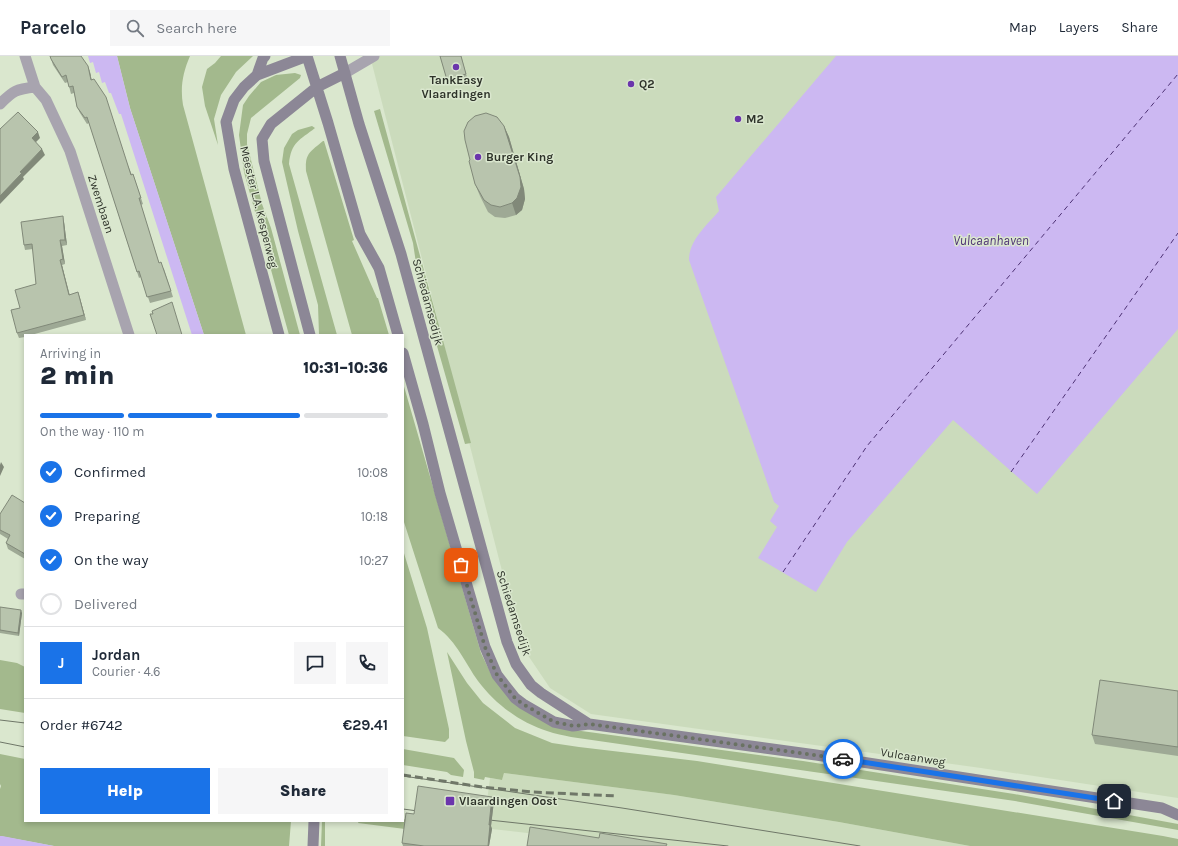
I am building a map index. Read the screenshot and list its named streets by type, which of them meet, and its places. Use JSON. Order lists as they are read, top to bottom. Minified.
{"streets":{"main road":["Meester L.A. Kesperweg","Schiedamsedijk","Vulcaanweg"],"street":["Zwembaan"]},"crossings":[["Meester L.A. Kesperweg","Schiedamsedijk"],["Schiedamsedijk","Vulcaanweg"]],"water":["Vulcaanhaven"],"places":{"other":["TankEasy Vlaardingen","Q2","M2","Burger King"],"transit":["Vlaardingen Oost"]},"page":{"header":"Parcelo","search":"Search here","nav":["Map","Layers","Share"],"heading":["2 min","Arriving in","10:31–10:36"],"panel":["Jordan","Courier · 4.6","Order #6742","€29.41"],"bar":"On the way · 110 m","list":[["Confirmed","10:08"],["Preparing","10:18"],["On the way","10:27"],"Delivered"],"round":"J","buttons":["Help","Share"]}}
